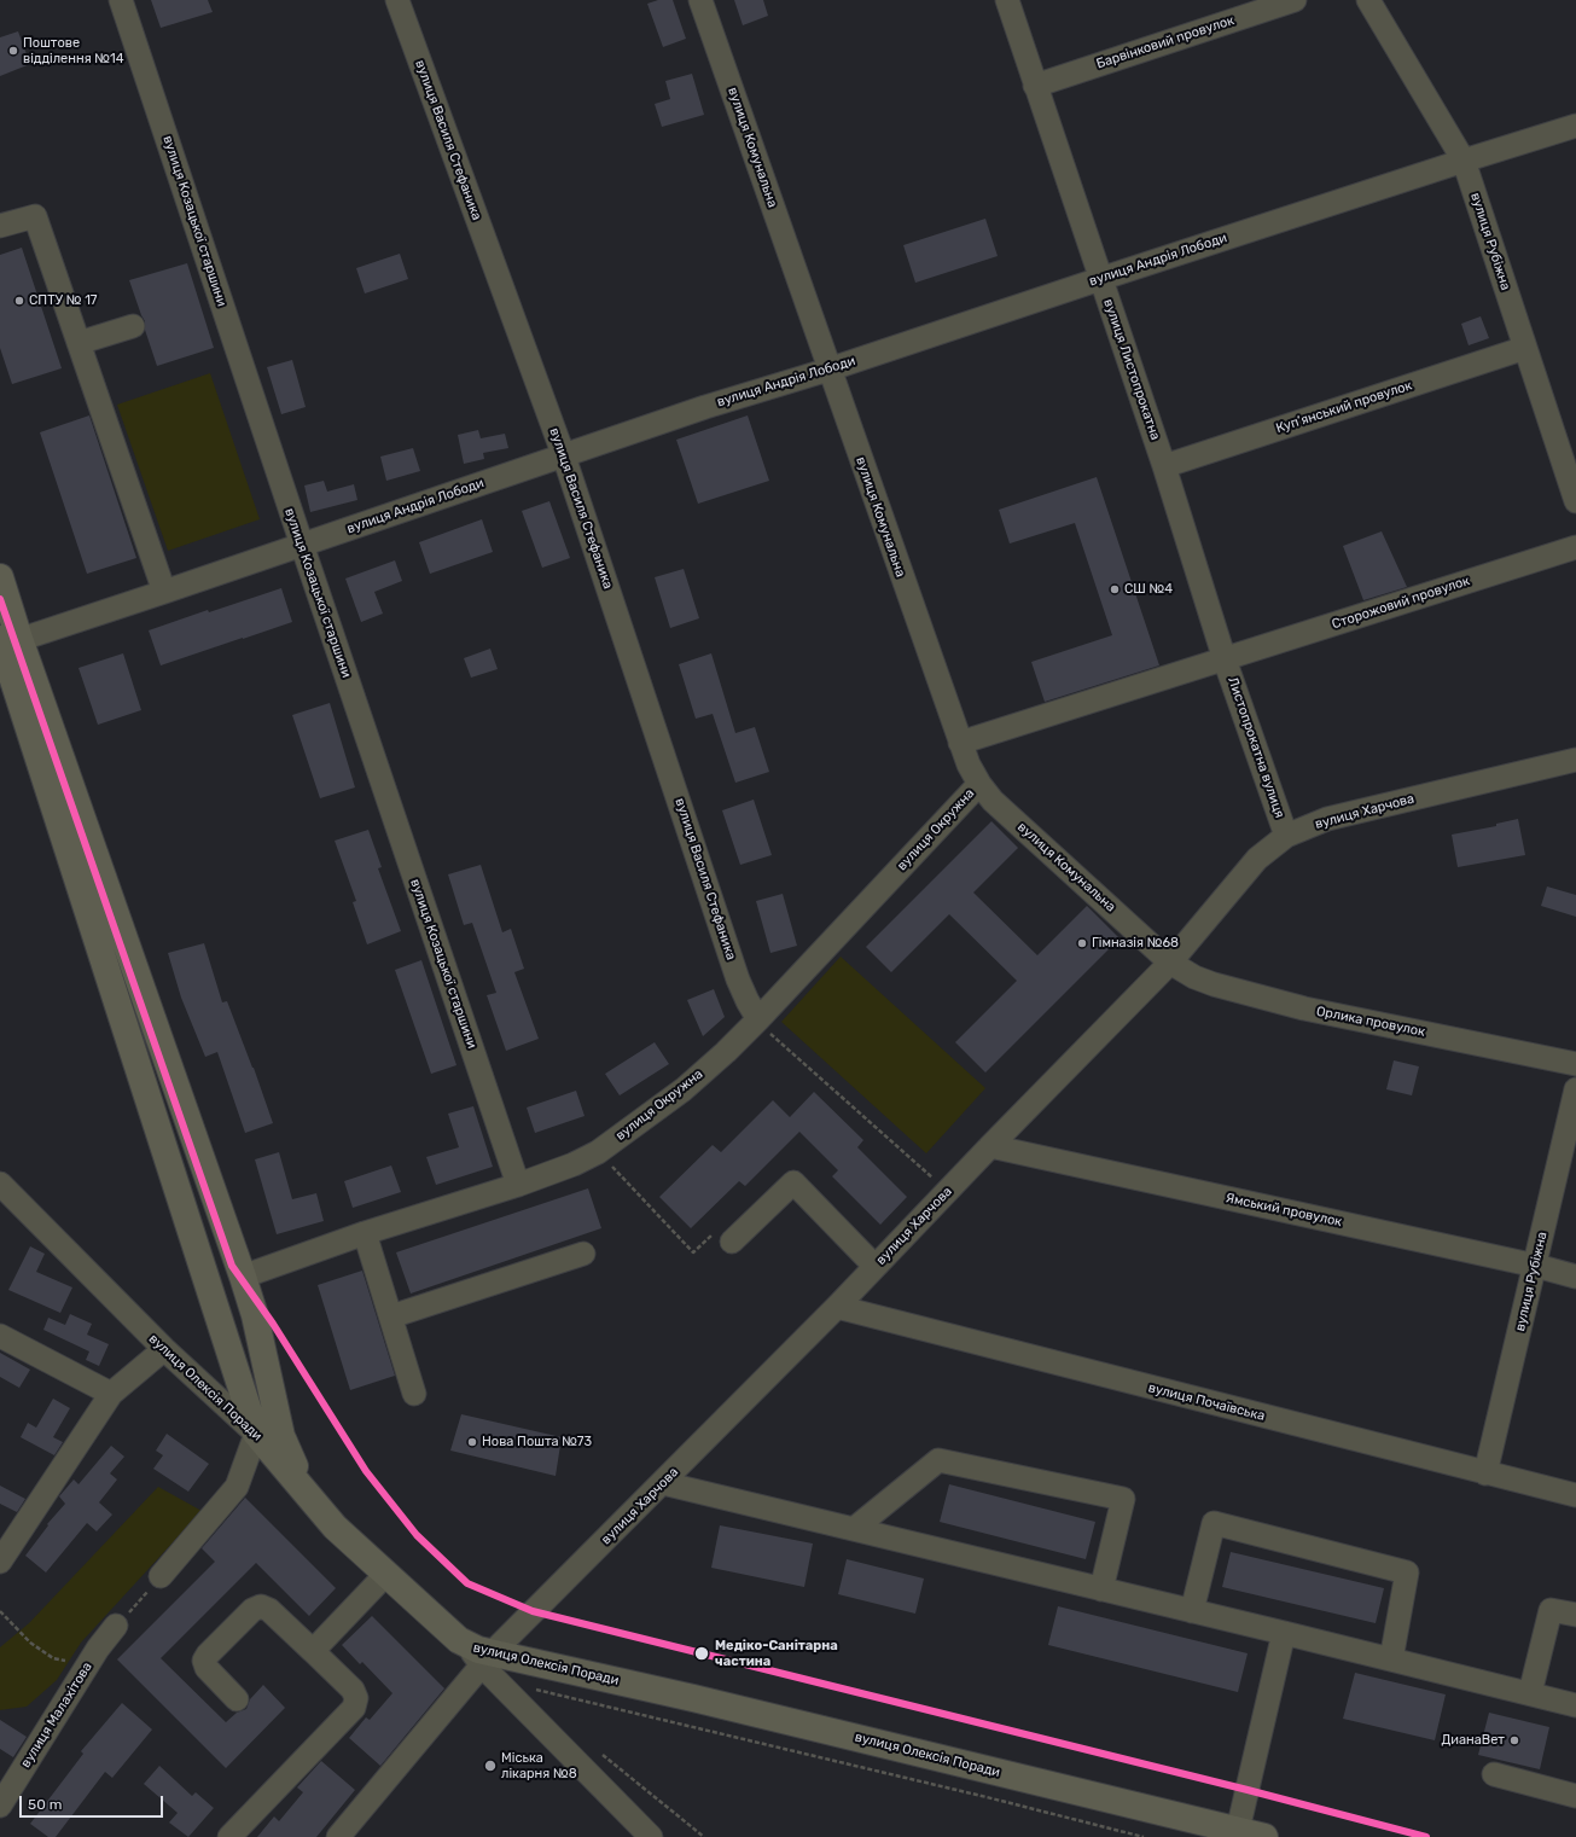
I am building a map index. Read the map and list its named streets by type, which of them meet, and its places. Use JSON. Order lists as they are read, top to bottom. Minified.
{"streets":{"main road":["вулиця Олексія Поради"],"street":["Барвінковий провулок","вулиця Василя Стефаника","вулиця Комунальна","вулиця Козацької старшини","вулиця Рубіжна","вулиця Андрія Лободи","вулиця Листопрокатна","Куп’янський провулок","Сторожовий провулок","Листопрокатна вулиця","вулиця Харчова","вулиця Окружна","Орлика провулок","Ямський провулок","вулиця Почаївська","вулиця Малахітова"]},"crossings":[["Барвінковий провулок","вулиця Листопрокатна"],["вулиця Василя Стефаника","вулиця Андрія Лободи"],["вулиця Василя Стефаника","вулиця Окружна"],["вулиця Комунальна","вулиця Андрія Лободи"],["вулиця Комунальна","Сторожовий провулок"],["вулиця Комунальна","вулиця Харчова"],["вулиця Комунальна","вулиця Окружна"],["вулиця Комунальна","Орлика провулок"],["вулиця Козацької старшини","вулиця Андрія Лободи"],["вулиця Козацької старшини","вулиця Окружна"],["вулиця Рубіжна","вулиця Андрія Лободи"],["вулиця Рубіжна","Куп’янський провулок"],["вулиця Рубіжна","Ямський провулок"],["вулиця Рубіжна","вулиця Почаївська"],["вулиця Андрія Лободи","вулиця Листопрокатна"],["вулиця Листопрокатна","Куп’янський провулок"],["вулиця Листопрокатна","Сторожовий провулок"],["вулиця Листопрокатна","Листопрокатна вулиця"],["Сторожовий провулок","Листопрокатна вулиця"],["Листопрокатна вулиця","вулиця Харчова"],["вулиця Харчова","Орлика провулок"],["вулиця Харчова","Ямський провулок"],["вулиця Харчова","вулиця Олексія Поради"],["вулиця Харчова","вулиця Почаївська"]],"places":["Поштове відділення №14","СПТУ № 17","СШ №4","Гімназія №68","Нова Пошта №73","Медіко-Санітарна частина","ДианаВет","Міська лікарня №8"],"scale_bar":"50 m"}
